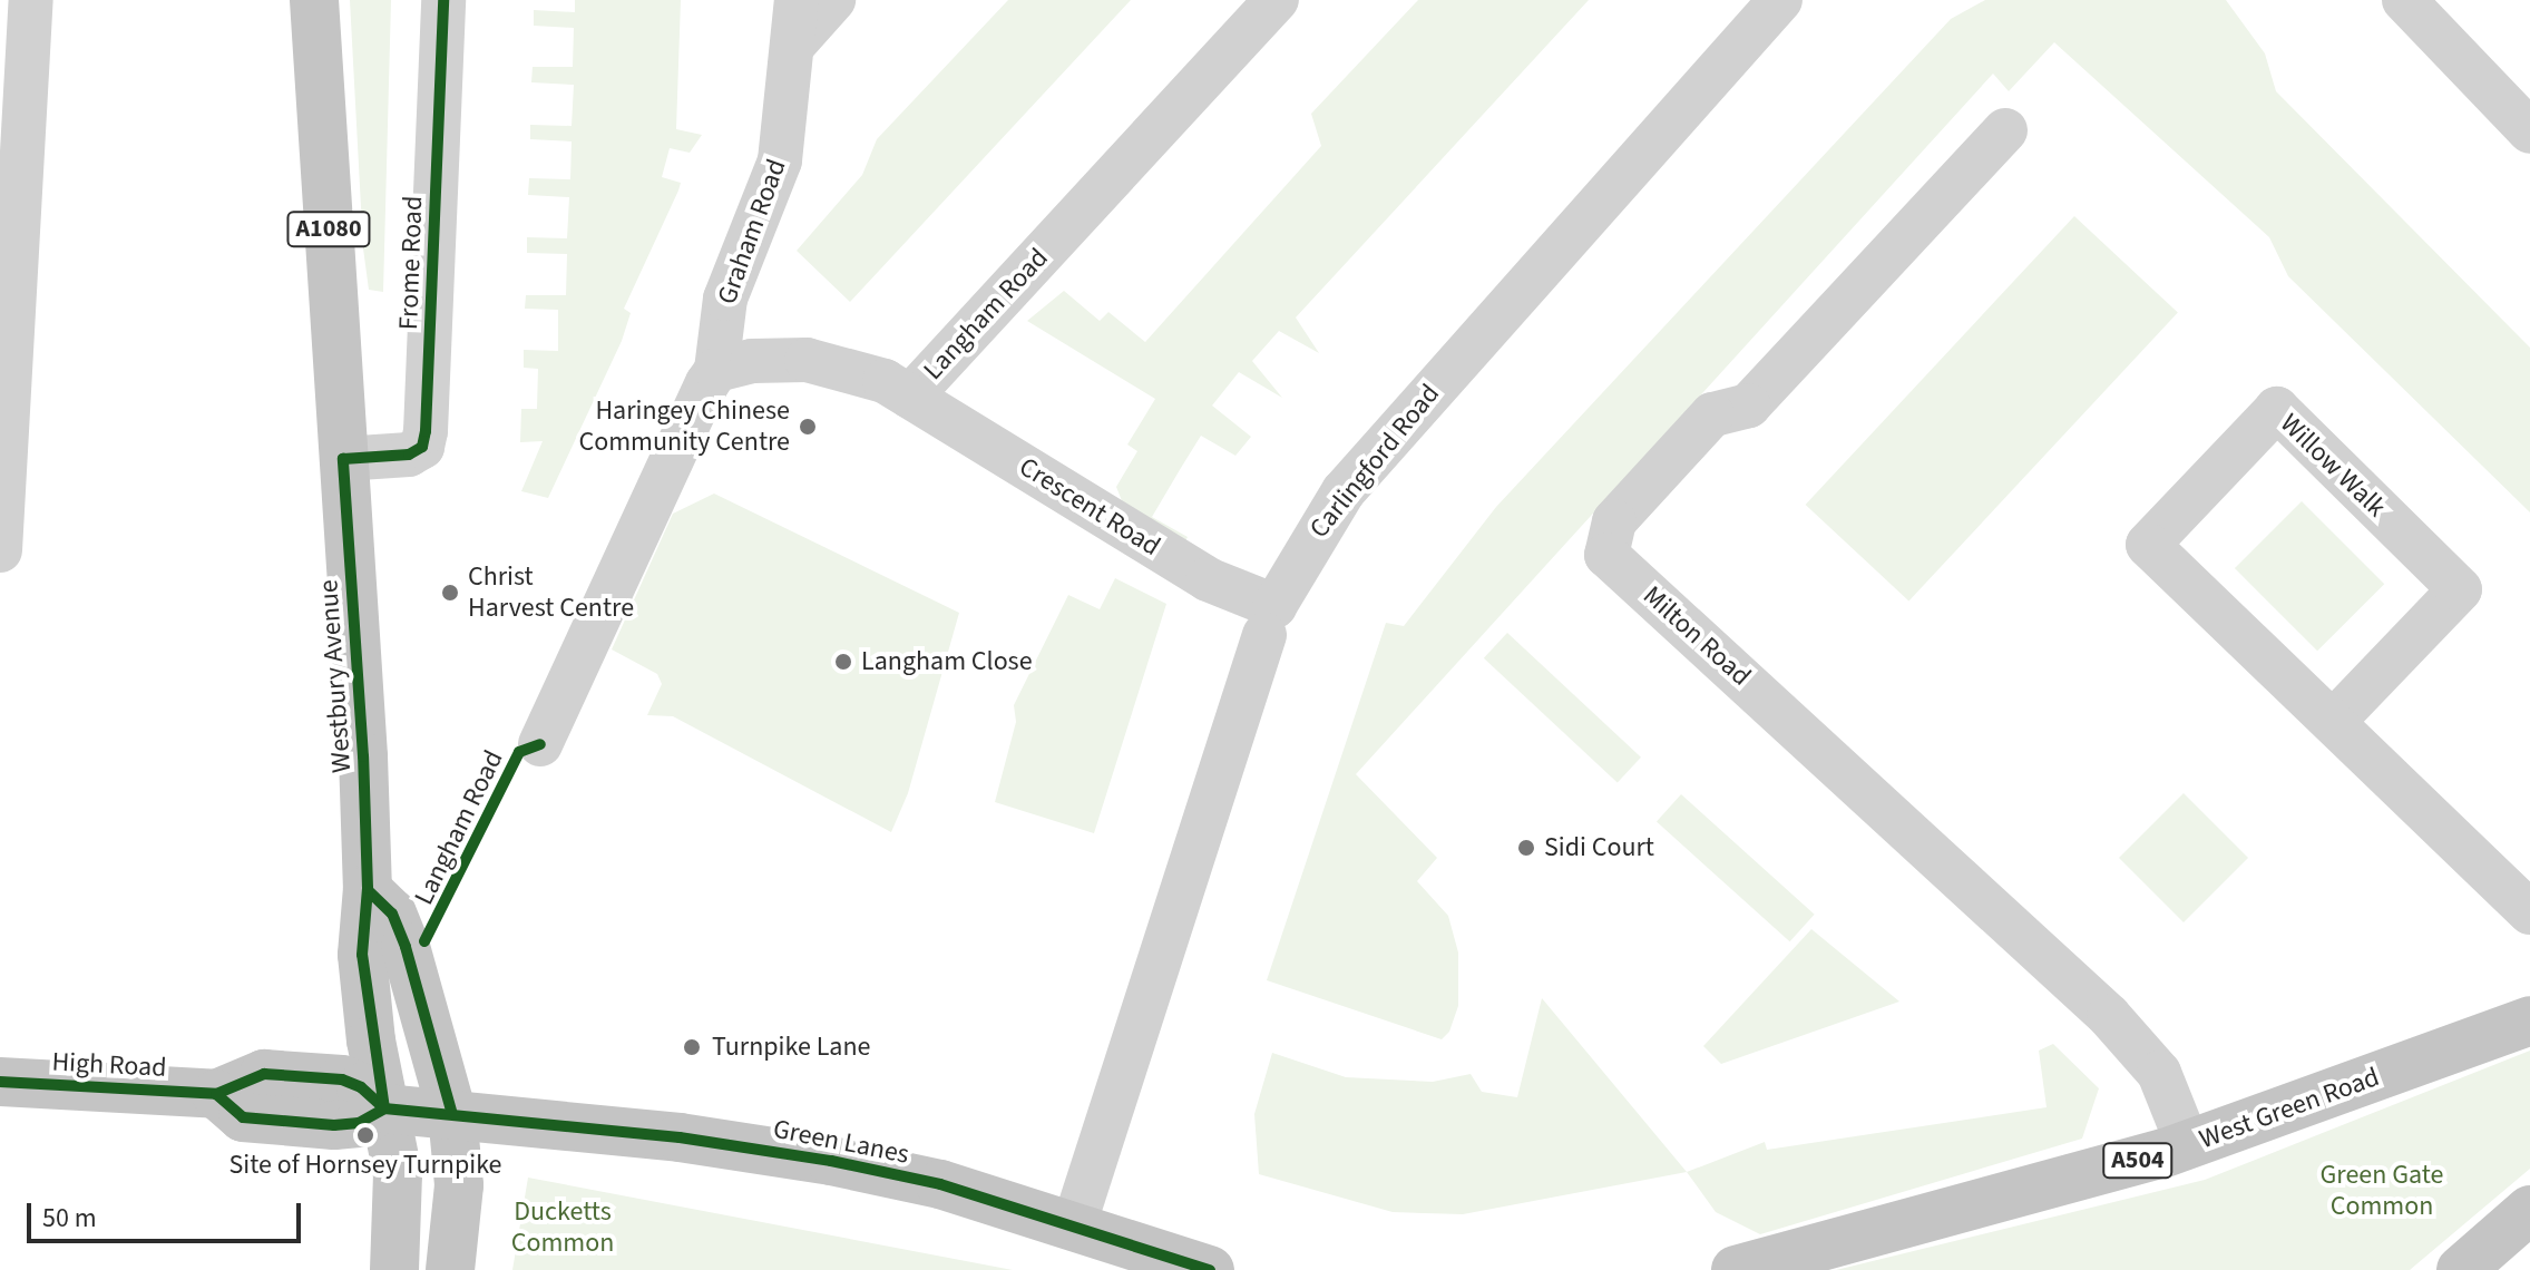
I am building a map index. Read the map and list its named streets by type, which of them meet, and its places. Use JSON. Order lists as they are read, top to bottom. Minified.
{"streets":{"main road":["A1080","Westbury Avenue","High Road","West Green Road","Green Lanes","A504"],"street":["Graham Road","Frome Road","Langham Road","Carlingford Road","Willow Walk","Crescent Road","Milton Road"]},"crossings":[["Graham Road","Langham Road"],["Frome Road","Westbury Avenue"],["Langham Road","Crescent Road"],["Carlingford Road","Crescent Road"],["Carlingford Road","Green Lanes"],["Milton Road","West Green Road"],["Westbury Avenue","High Road"],["High Road","Green Lanes"]],"parks":["Green Gate Common","Ducketts Common"],"places":["Haringey Chinese Community Centre","Christ Harvest Centre","Langham Close","Sidi Court","Turnpike Lane","Site of Hornsey Turnpike"],"scale_bar":"50 m"}
